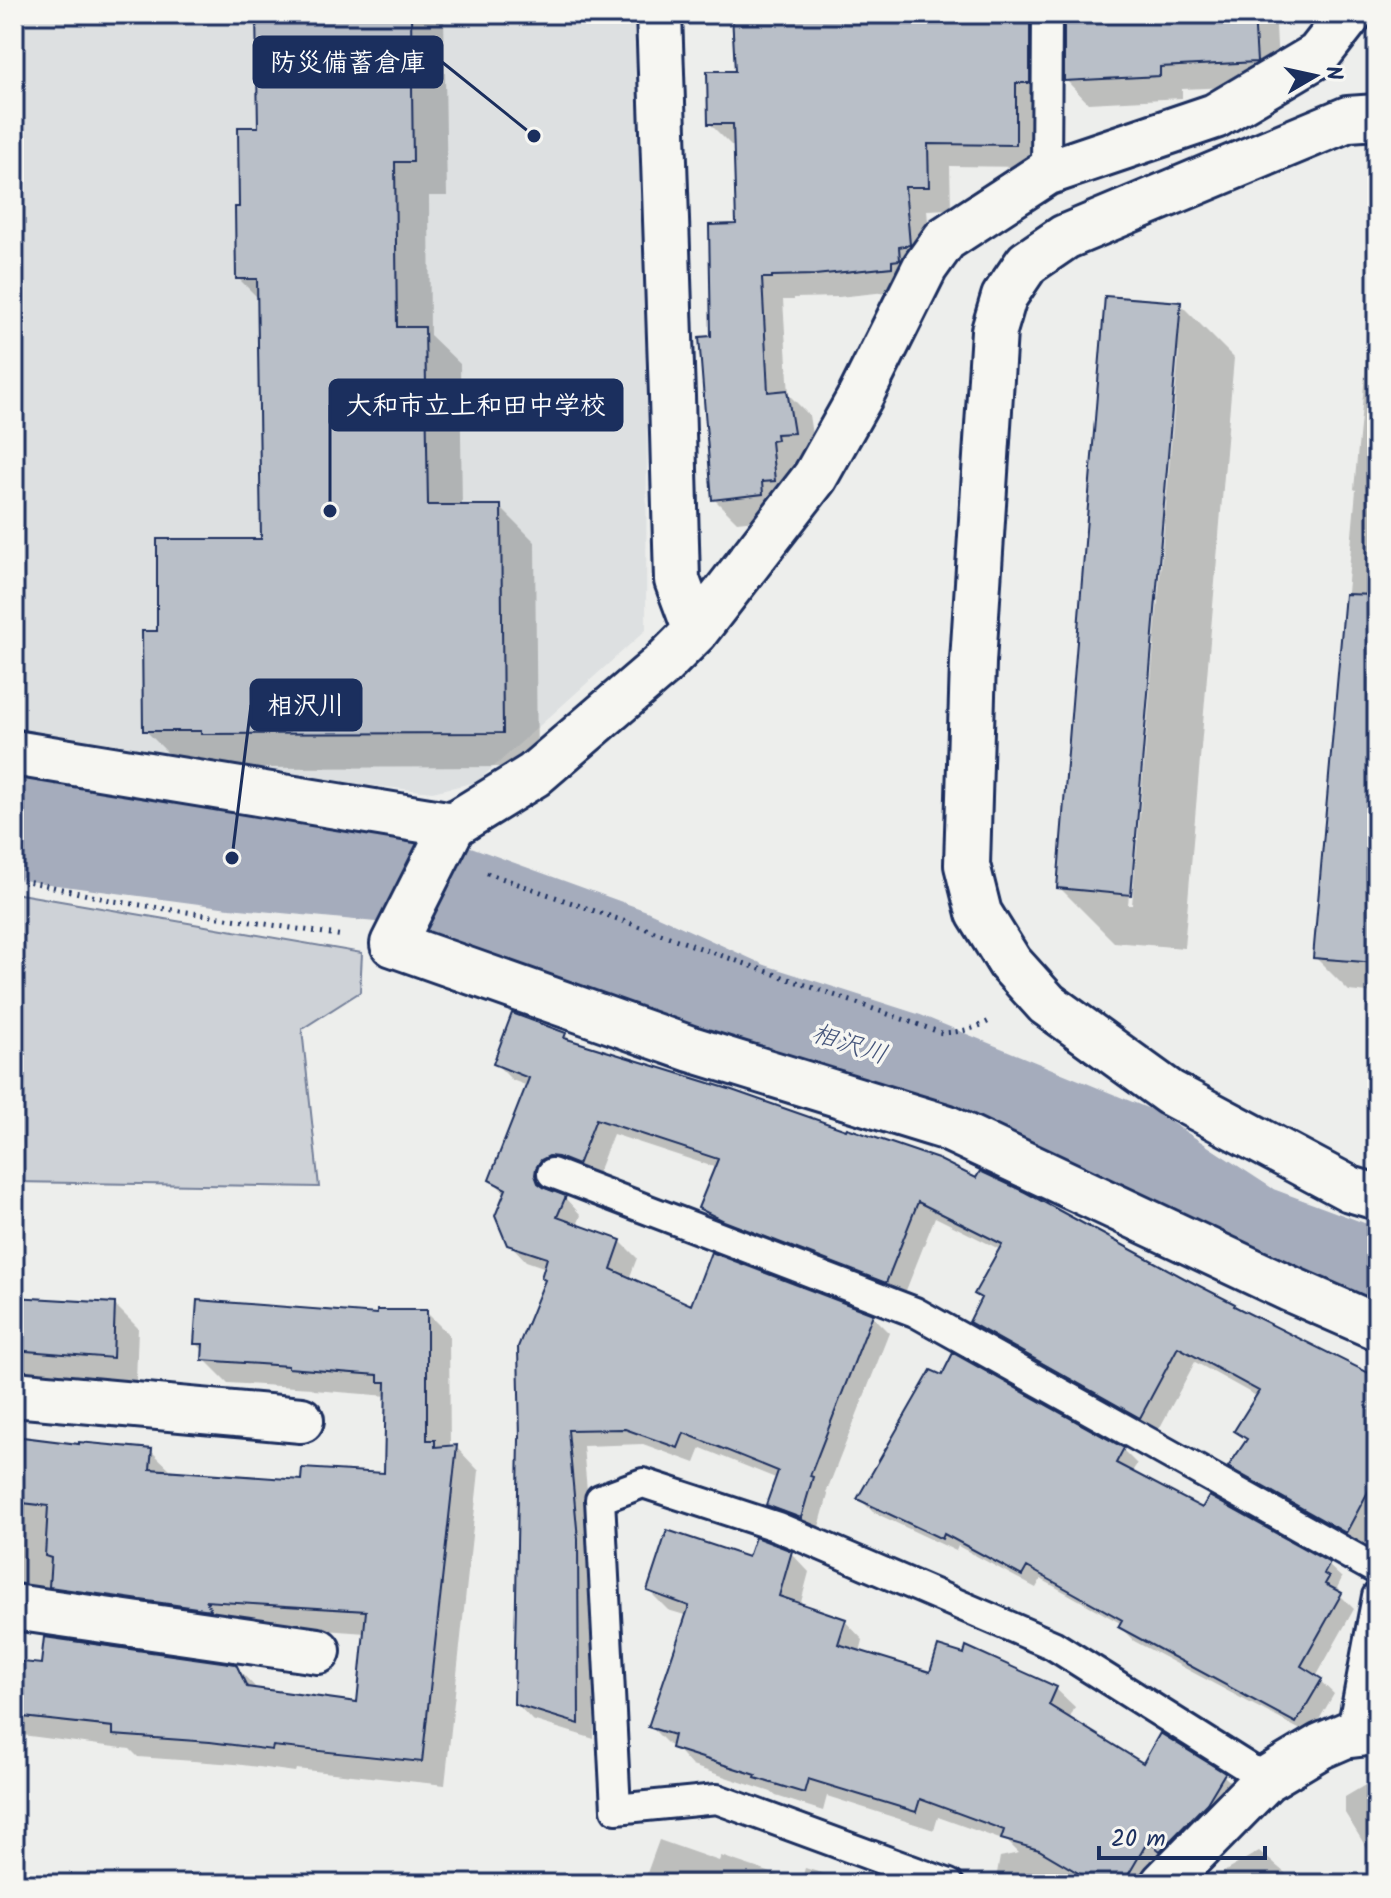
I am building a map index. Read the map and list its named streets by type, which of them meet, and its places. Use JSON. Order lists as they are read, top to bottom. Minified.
{"water":["相沢川"],"places":["防災備蓄倉庫","大和市立上和田中学校","相沢川"],"scale_bar":"20 m","north":"right"}
